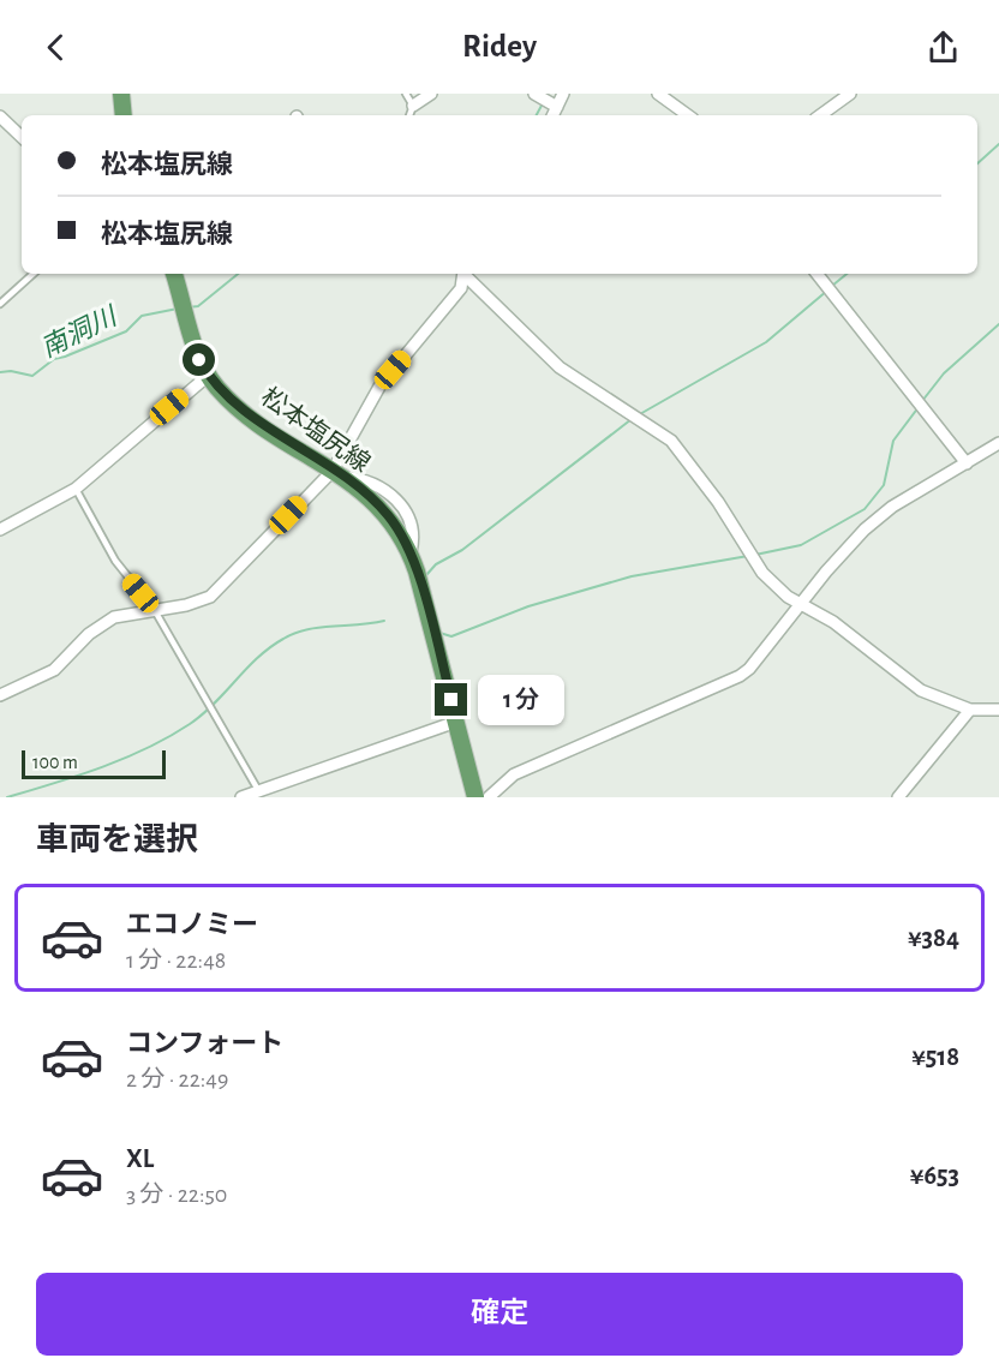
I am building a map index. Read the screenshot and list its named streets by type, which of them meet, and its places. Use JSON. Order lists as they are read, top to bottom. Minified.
{"streets":{"main road":["松本塩尻線"]},"water":["南洞川"],"scale_bar":"100 m","page":{"header":"Ridey","banner":["松本塩尻線","松本塩尻線"],"bubble":"1 分","scale":"100 m","heading":"車両を選択","list":[{"name":"エコノミー","note":"1 分 · 22:48","value":"¥384"},{"name":"コンフォート","note":"2 分 · 22:49","value":"¥518"},{"name":"XL","note":"3 分 · 22:50","value":"¥653"}],"buttons":"確定"}}
